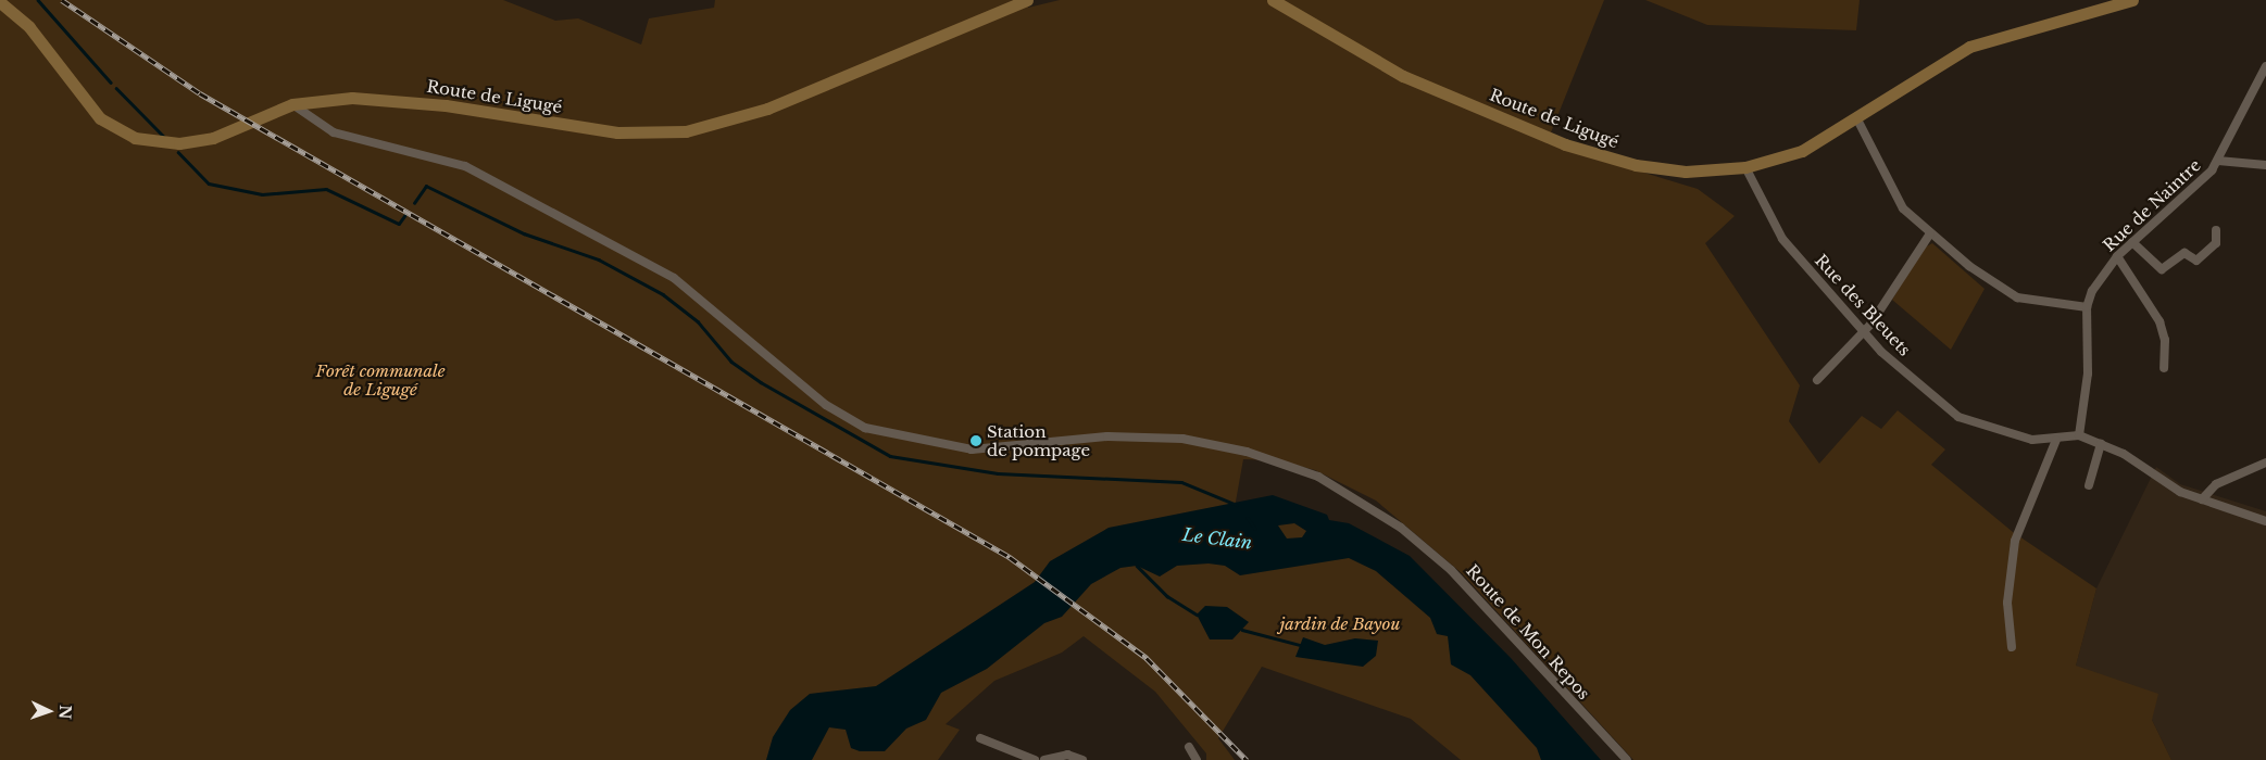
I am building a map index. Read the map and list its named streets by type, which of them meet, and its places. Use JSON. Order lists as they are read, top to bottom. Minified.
{"streets":{"street":["Route de Ligugé","Rue de Naintre","Rue des Bleuets","Route de Mon Repos"]},"crossings":[["Route de Ligugé","Rue des Bleuets"]],"water":["Le Clain"],"parks":["Forêt communale de Ligugé","jardin de Bayou"],"places":["Station de pompage"],"north":"right"}
